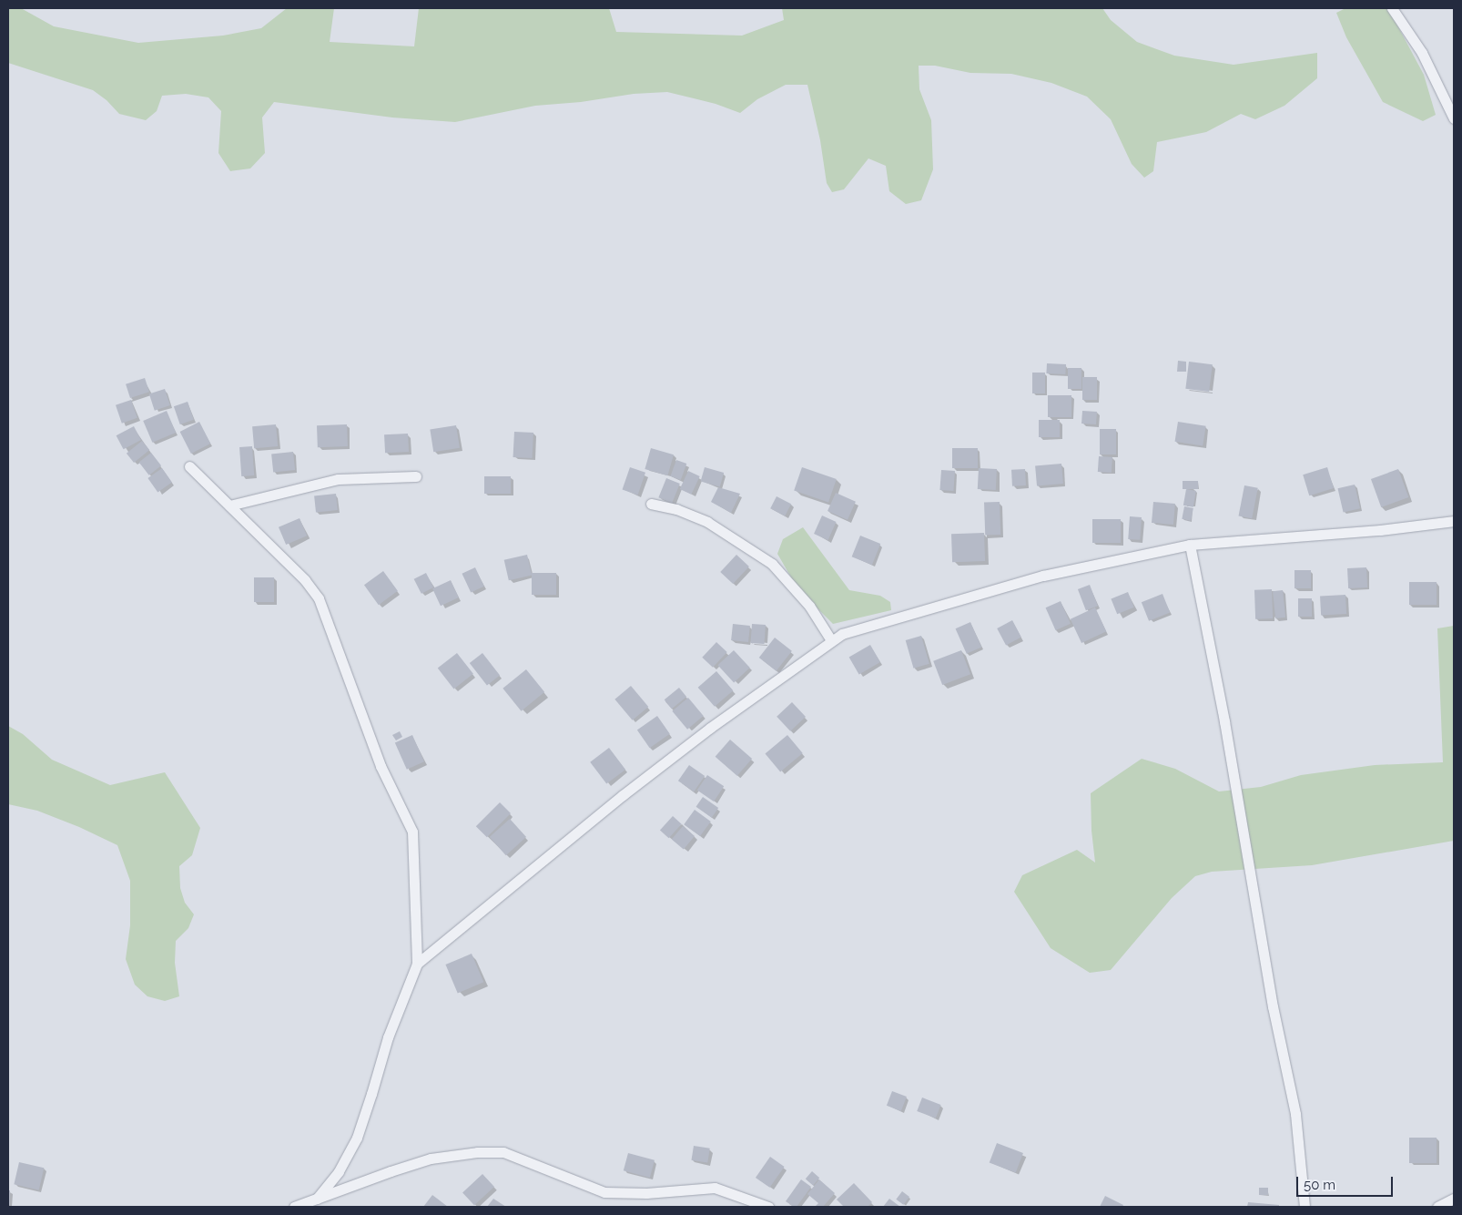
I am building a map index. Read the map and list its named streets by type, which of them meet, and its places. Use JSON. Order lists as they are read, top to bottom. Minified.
{"scale_bar":"50 m"}
